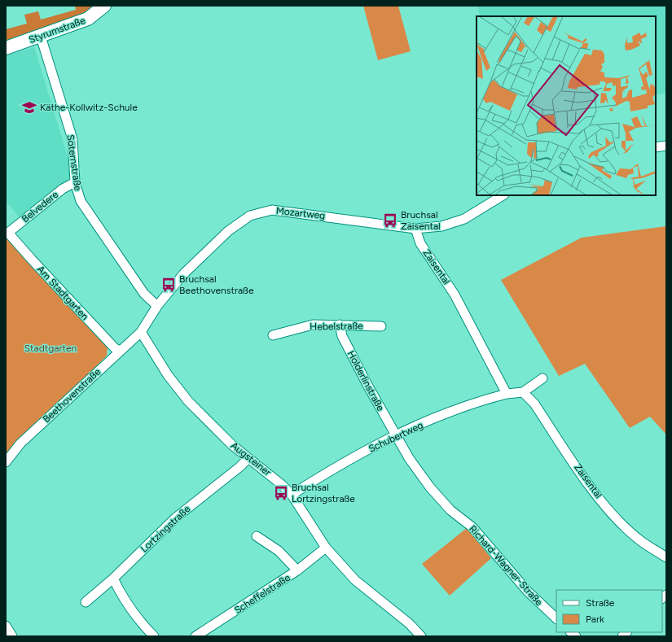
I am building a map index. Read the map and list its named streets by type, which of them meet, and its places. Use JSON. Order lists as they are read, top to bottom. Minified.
{"streets":{"main road":["Styrumstraße"],"street":["Söternstraße","Belvedere","Mozartweg","Zaisental","Am Stadtgarten","Hebelstraße","Hölderlinstraße","Beethovenstraße","Schubertweg","Augsteiner","Lortzingstraße","Richard-Wagner-Straße","Scheffelstraße"]},"crossings":[["Styrumstraße","Söternstraße"],["Söternstraße","Belvedere"],["Söternstraße","Mozartweg"],["Belvedere","Am Stadtgarten"],["Mozartweg","Zaisental"],["Mozartweg","Beethovenstraße"],["Mozartweg","Augsteiner"],["Zaisental","Schubertweg"],["Am Stadtgarten","Beethovenstraße"],["Hebelstraße","Hölderlinstraße"],["Hölderlinstraße","Schubertweg"],["Hölderlinstraße","Richard-Wagner-Straße"],["Beethovenstraße","Augsteiner"],["Schubertweg","Augsteiner"],["Schubertweg","Richard-Wagner-Straße"],["Augsteiner","Lortzingstraße"],["Augsteiner","Scheffelstraße"]],"parks":["Stadtgarten"],"places":{"school or university":["Käthe-Kollwitz-Schule"],"bus stop":["Bruchsal Zaisental","Bruchsal Beethovenstraße","Bruchsal Lortzingstraße"]},"legend":["Straße","Park"]}
